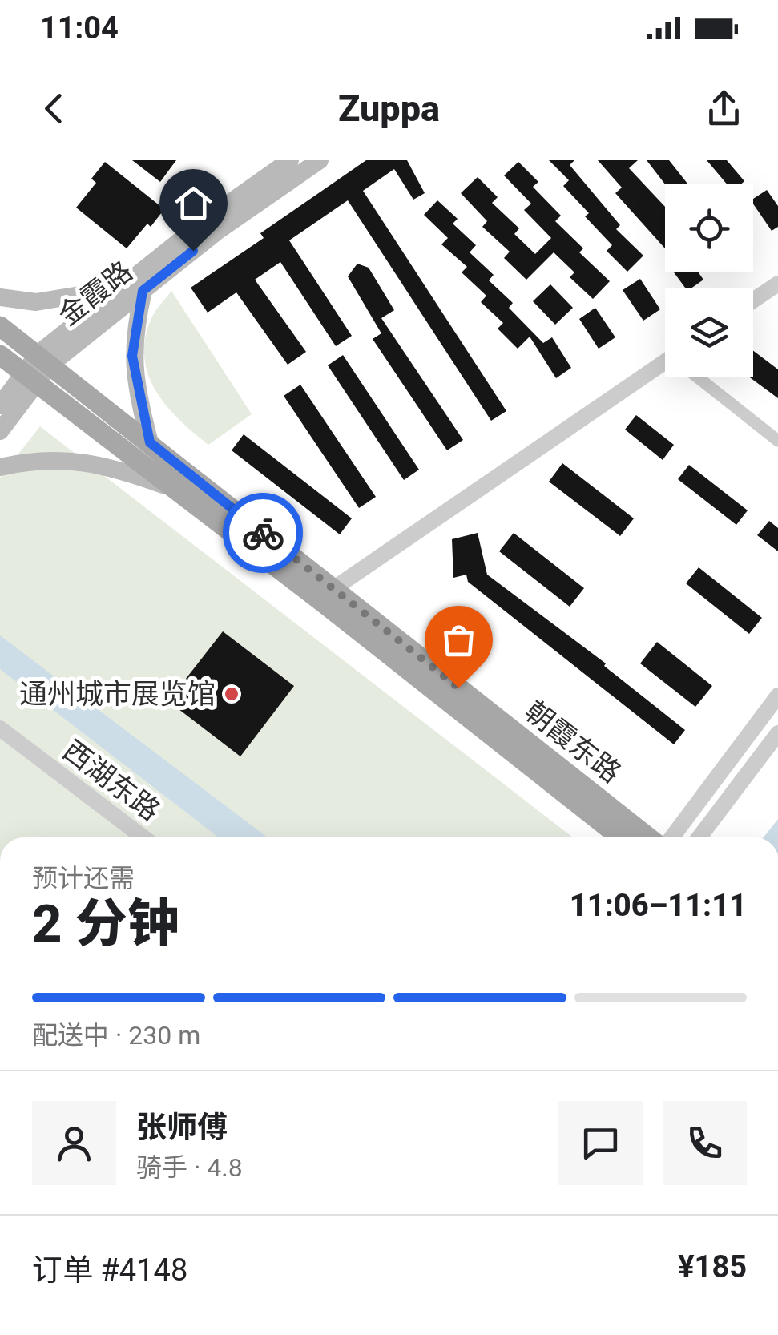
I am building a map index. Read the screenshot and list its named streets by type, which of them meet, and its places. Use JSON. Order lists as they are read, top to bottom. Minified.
{"streets":{"main road":["金霞路","朝霞东路"],"street":["西湖东路"]},"crossings":[["金霞路","朝霞东路"]],"places":["通州城市展览馆"],"page":{"status":"11:04","header":"Zuppa","heading":["2 分钟","预计还需","11:06–11:11"],"panel":["张师傅","骑手 · 4.8","订单 #4148","¥185"],"bar":"配送中 · 230 m"}}
